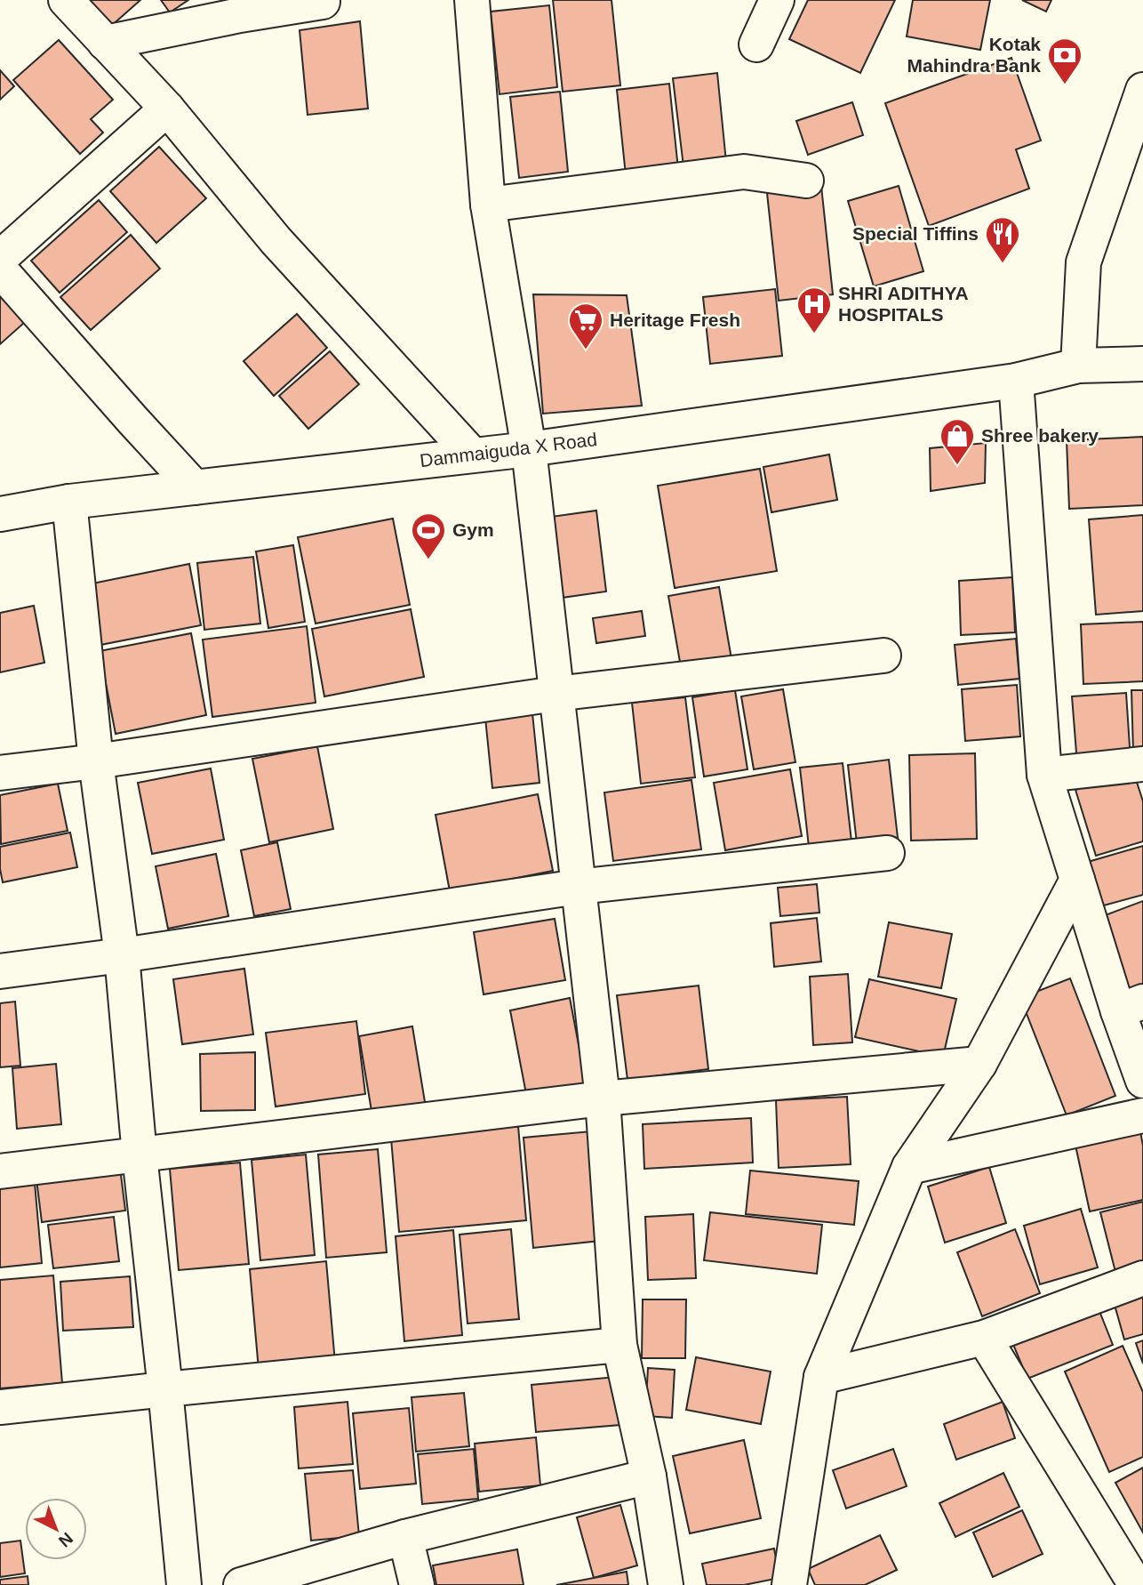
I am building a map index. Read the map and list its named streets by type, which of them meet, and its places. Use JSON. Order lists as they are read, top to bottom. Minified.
{"streets":{"street":["Dammaiguda X Road"]},"places":{"bank":["Kotak Mahindra Bank"],"restaurant":["Special Tiffins"],"hospital":["SHRI ADITHYA HOSPITALS"],"supermarket":["Heritage Fresh"],"shop":["Shree bakery"],"sports":["Gym"]},"north":"bottom right"}
